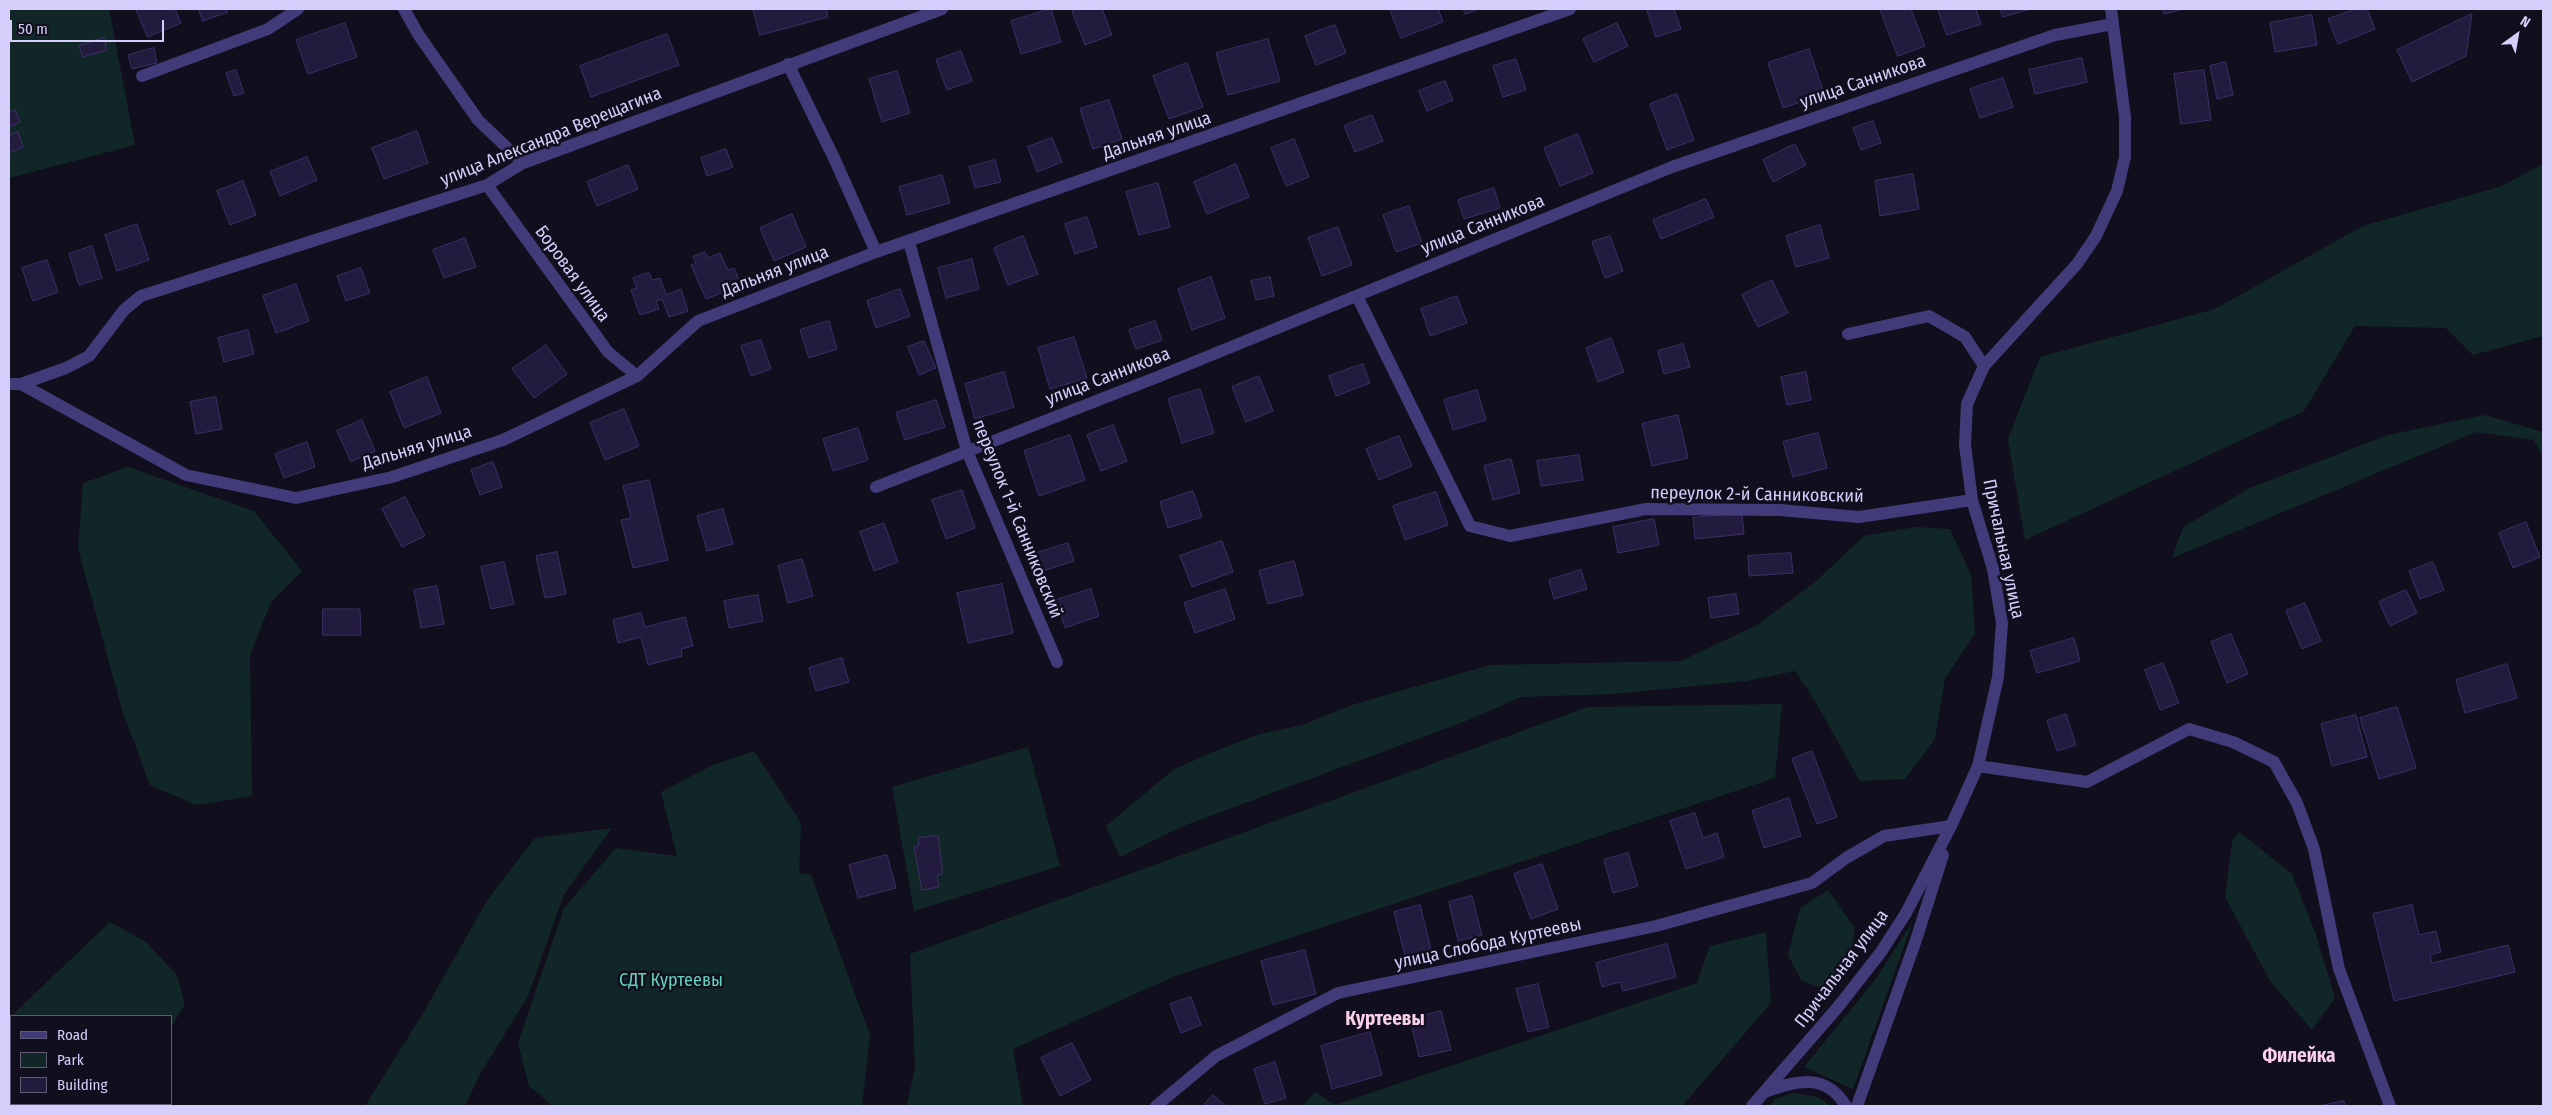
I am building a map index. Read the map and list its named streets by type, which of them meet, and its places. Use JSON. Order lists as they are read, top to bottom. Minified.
{"streets":{"street":["улица Санникова","Дальняя улица","улица Александра Верещагина","Боровая улица","переулок 2-й Санниковский","переулок 1-й Санниковский","Причальная улица","улица Слобода Куртеевы"]},"crossings":[["улица Санникова","переулок 2-й Санниковский"],["улица Санникова","переулок 1-й Санниковский"],["улица Санникова","Причальная улица"],["Дальняя улица","улица Александра Верещагина"],["Дальняя улица","Боровая улица"],["Дальняя улица","переулок 1-й Санниковский"],["улица Александра Верещагина","Боровая улица"],["переулок 2-й Санниковский","Причальная улица"],["Причальная улица","улица Слобода Куртеевы"]],"districts":["Куртеевы","Филейка"],"parks":["СДТ Куртеевы"],"legend":["Road","Park","Building"],"scale_bar":"50 m","north":"top right"}
